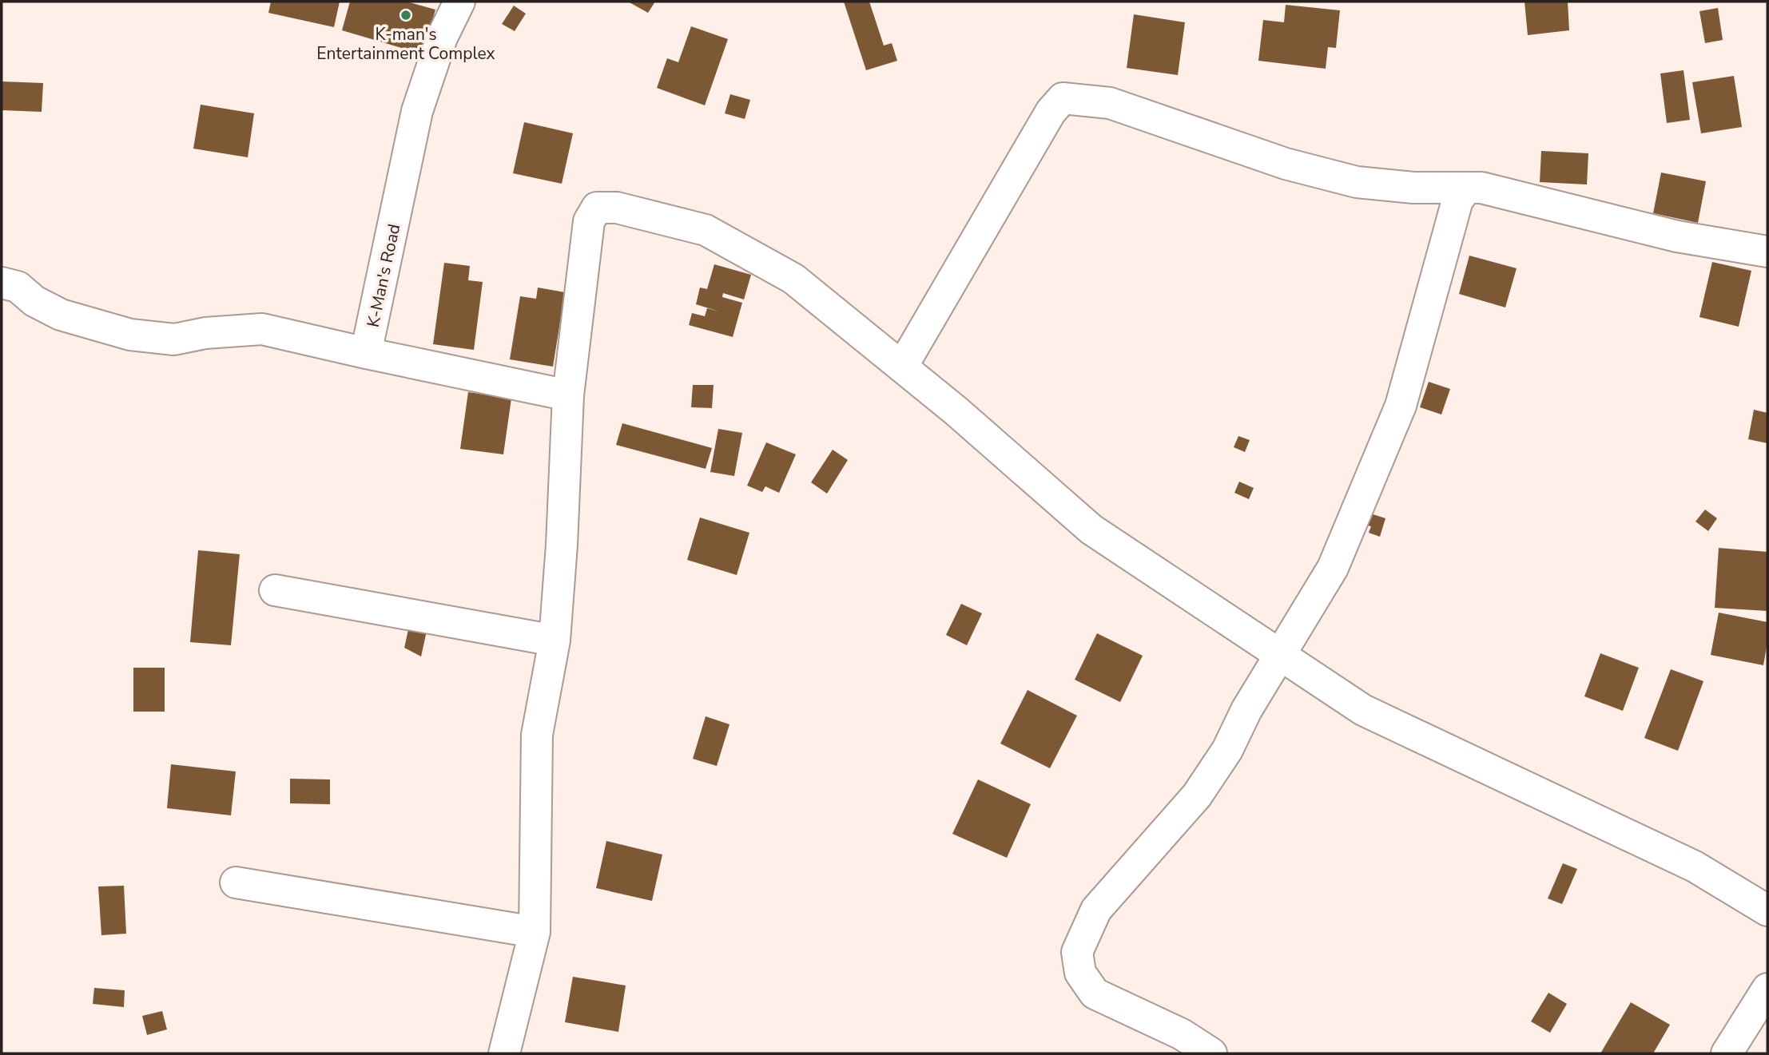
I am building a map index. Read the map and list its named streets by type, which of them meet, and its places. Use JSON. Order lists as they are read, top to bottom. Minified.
{"streets":{"street":["K-Man's Road"]},"places":["K-man's Entertainment Complex"]}
